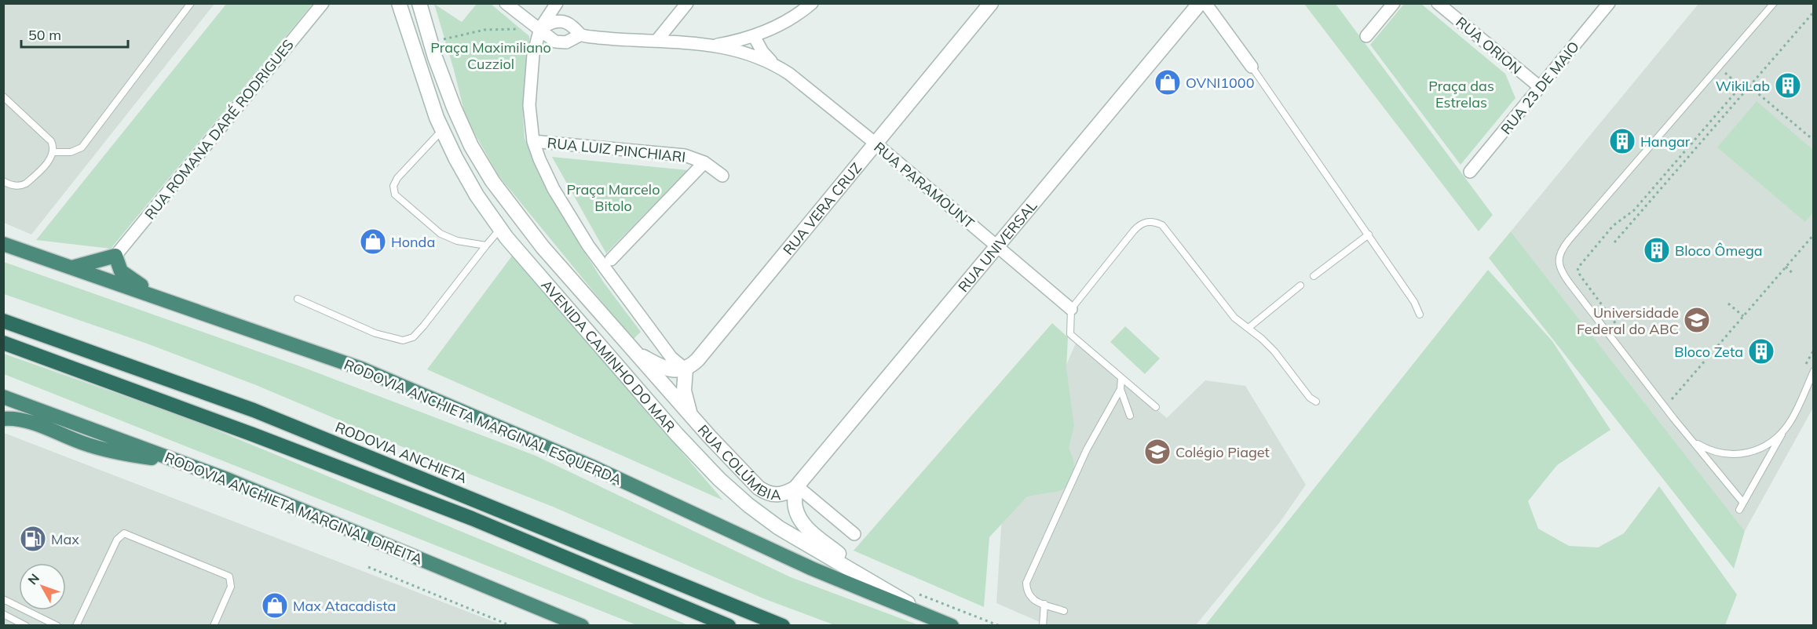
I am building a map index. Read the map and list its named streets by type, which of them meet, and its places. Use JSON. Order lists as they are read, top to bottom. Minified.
{"streets":{"highway":["RODOVIA ANCHIETA MARGINAL ESQUERDA","RODOVIA ANCHIETA","RODOVIA ANCHIETA MARGINAL DIREITA"],"street":["RUA ORION","RUA 23 DE MAIO","RUA ROMANA DARÉ RODRIGUES","RUA LUIZ PINCHIARI","RUA PARAMOUNT","RUA VERA CRUZ","RUA UNIVERSAL","AVENIDA CAMINHO DO MAR","RUA COLÚMBIA"]},"crossings":[["RUA ORION","RUA 23 DE MAIO"],["RUA PARAMOUNT","RUA VERA CRUZ"],["RUA PARAMOUNT","RUA UNIVERSAL"],["RUA VERA CRUZ","RUA COLÚMBIA"],["RUA UNIVERSAL","RUA COLÚMBIA"],["AVENIDA CAMINHO DO MAR","RODOVIA ANCHIETA MARGINAL ESQUERDA"],["AVENIDA CAMINHO DO MAR","RUA COLÚMBIA"]],"parks":["Praça Maximiliano Cuzziol","Praça das Estrelas","Praça Marcelo Bitolo"],"places":{"shop":["OVNI1000","Honda","Max Atacadista"],"building":["WikiLab","Hangar","Bloco Ômega","Bloco Zeta"],"school or university":["Universidade Federal do ABC","Colégio Piaget"],"fuel station":["Max"]},"scale_bar":"50 m","north":"top left"}
